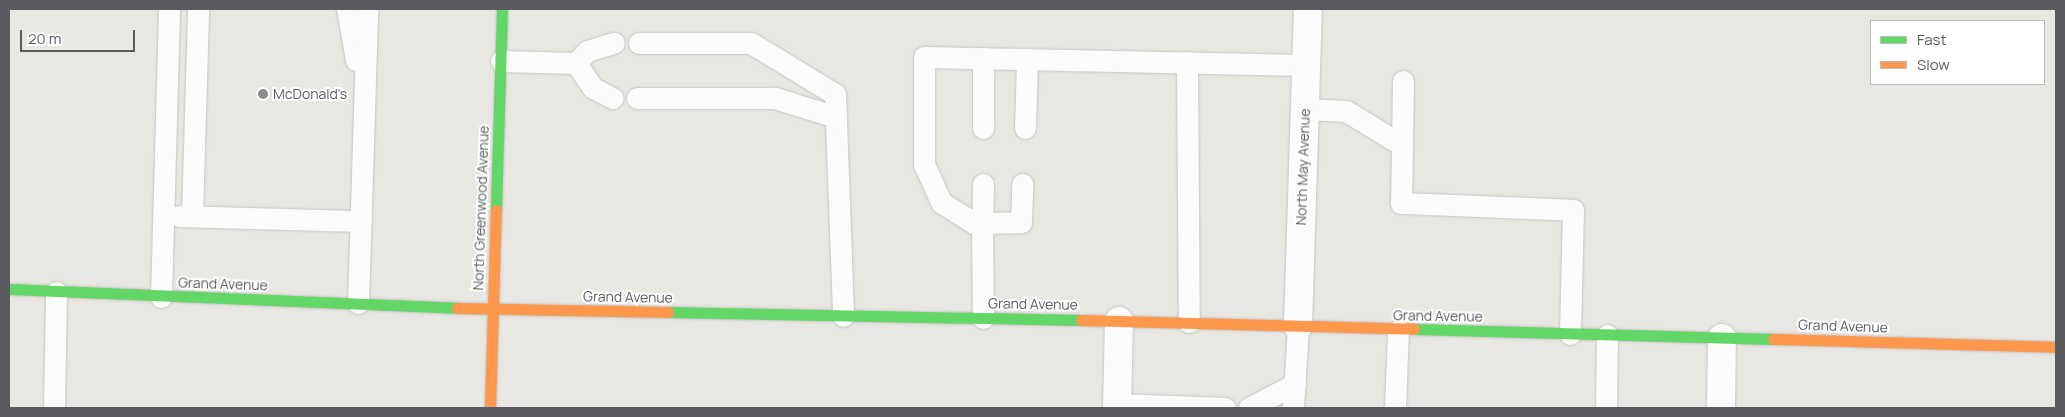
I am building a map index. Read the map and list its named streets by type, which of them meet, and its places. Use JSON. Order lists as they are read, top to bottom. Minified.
{"streets":{"main road":["North Greenwood Avenue","Grand Avenue"],"street":["North May Avenue"]},"crossings":[["North May Avenue","Grand Avenue"],["North Greenwood Avenue","Grand Avenue"]],"places":["McDonald's"],"legend":["Fast","Slow"],"scale_bar":"20 m"}
